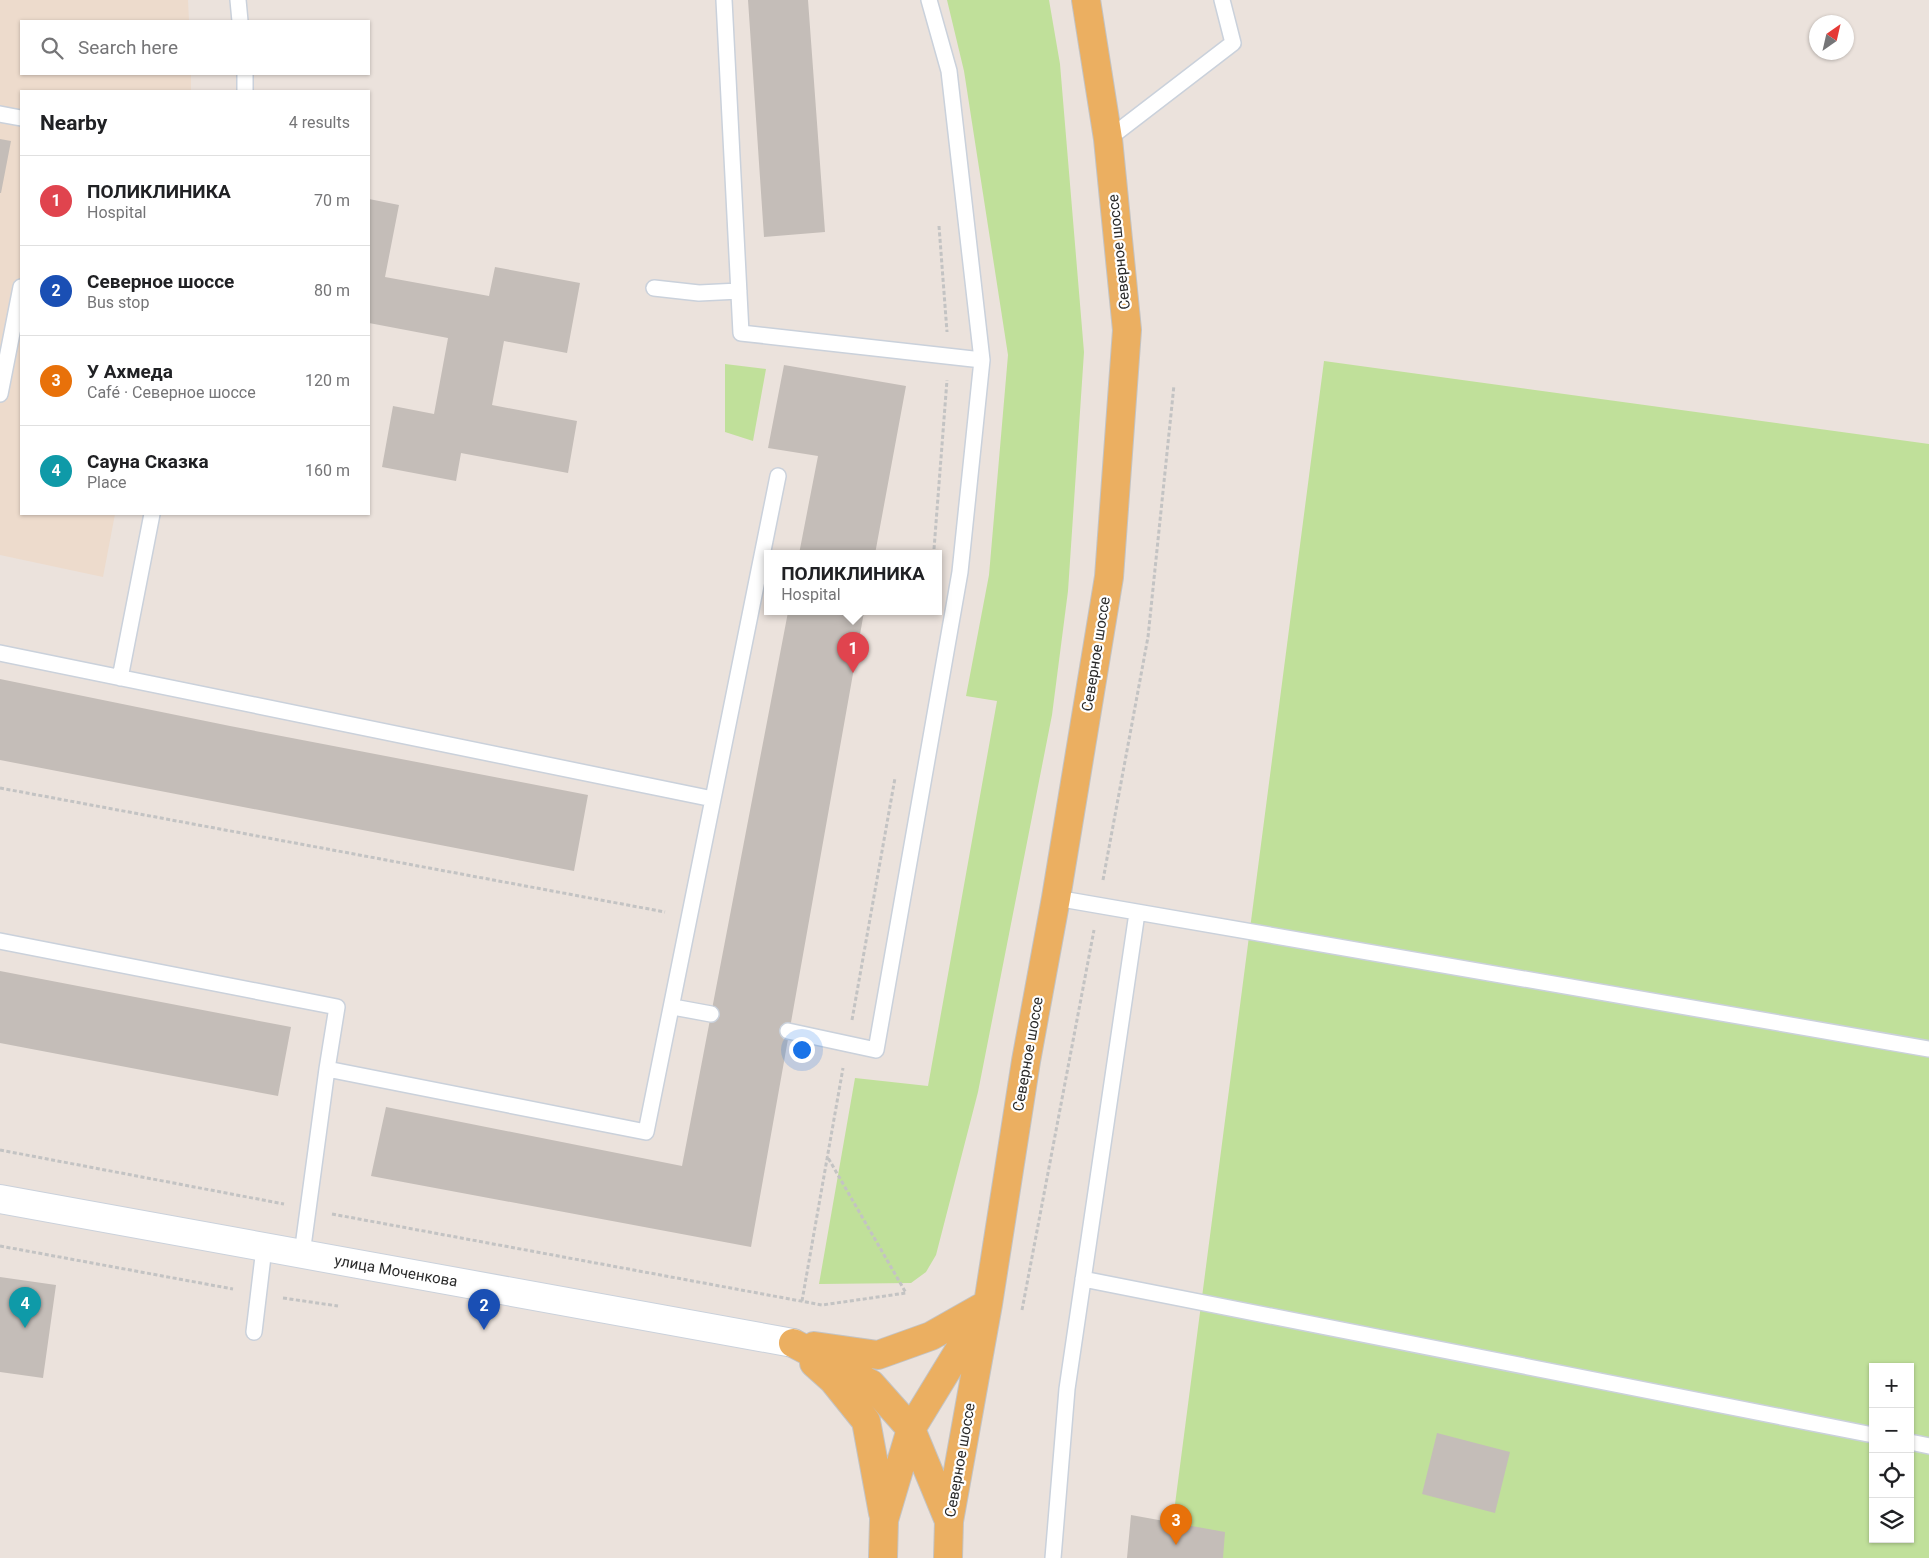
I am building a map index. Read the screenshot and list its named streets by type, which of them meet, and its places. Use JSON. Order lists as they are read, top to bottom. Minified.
{"streets":{"main road":["Северное шоссе"],"street":["улица Моченкова"]},"north":"top right","page":{"search":"Search here","heading":["Nearby","4 results"],"list":[{"mark":"1","name":"ПОЛИКЛИНИКА","note":"Hospital","value":"70 m"},{"mark":"2","name":"Северное шоссе","note":"Bus stop","value":"80 m"},{"mark":"3","name":"У Ахмеда","note":"Café · Северное шоссе","value":"120 m"},{"mark":"4","name":"Сауна Сказка","note":"Place","value":"160 m"}],"popup":["ПОЛИКЛИНИКА","Hospital"],"pins":["1","4","2","3"],"map_buttons":["+","−"]}}
